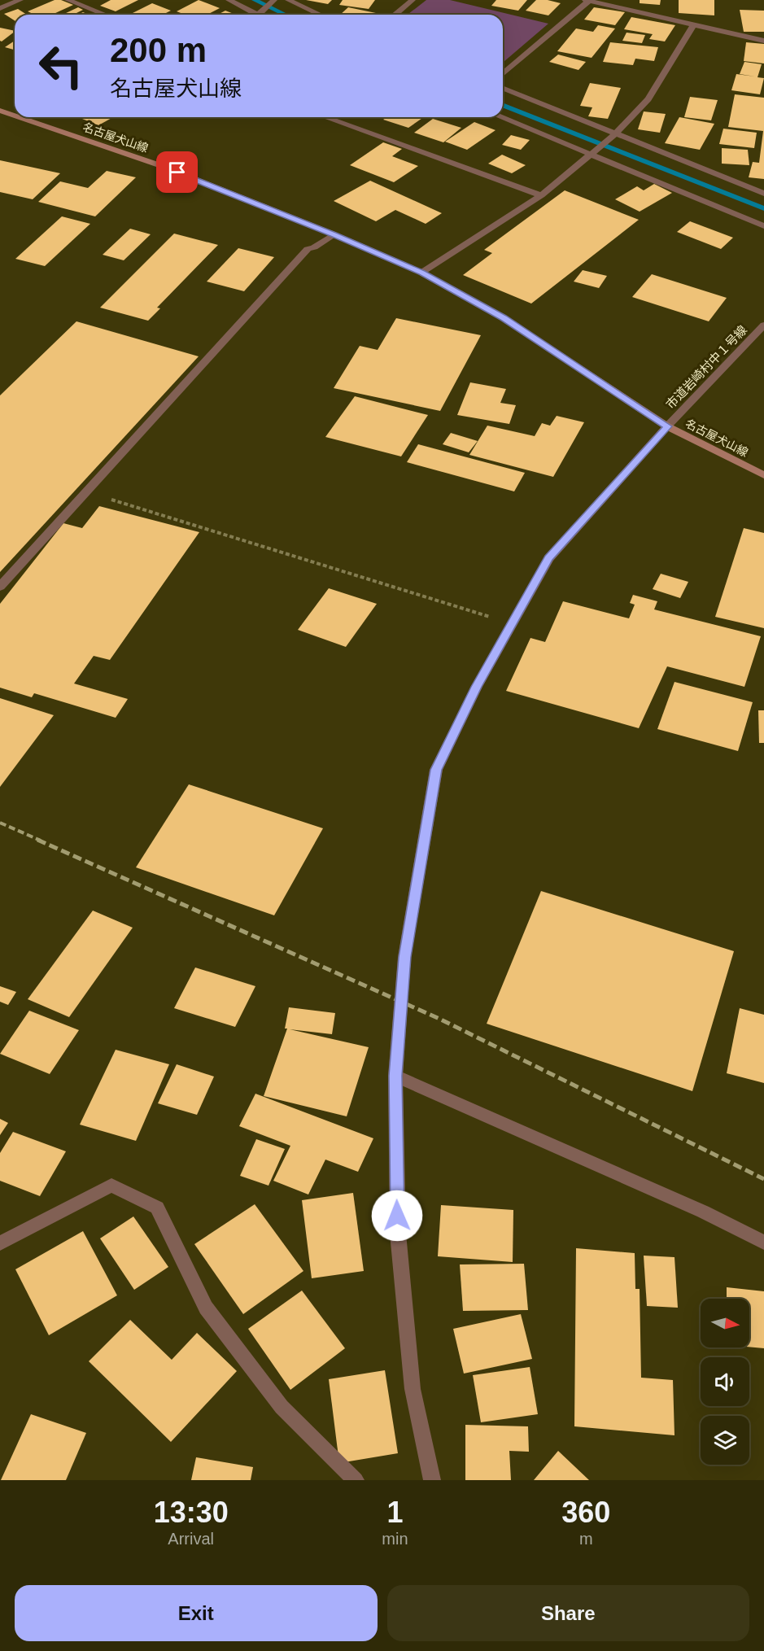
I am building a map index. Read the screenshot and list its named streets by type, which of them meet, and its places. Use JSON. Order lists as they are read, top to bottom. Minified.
{"streets":{"main road":["名古屋犬山線"],"street":["市道岩崎村中１号線"]},"crossings":[["名古屋犬山線","市道岩崎村中１号線"]],"north":"right","page":{"turn":["200 m","名古屋犬山線"],"eta":["13:30","Arrival","1","min","360","m"],"buttons":["Exit","Share"]}}
